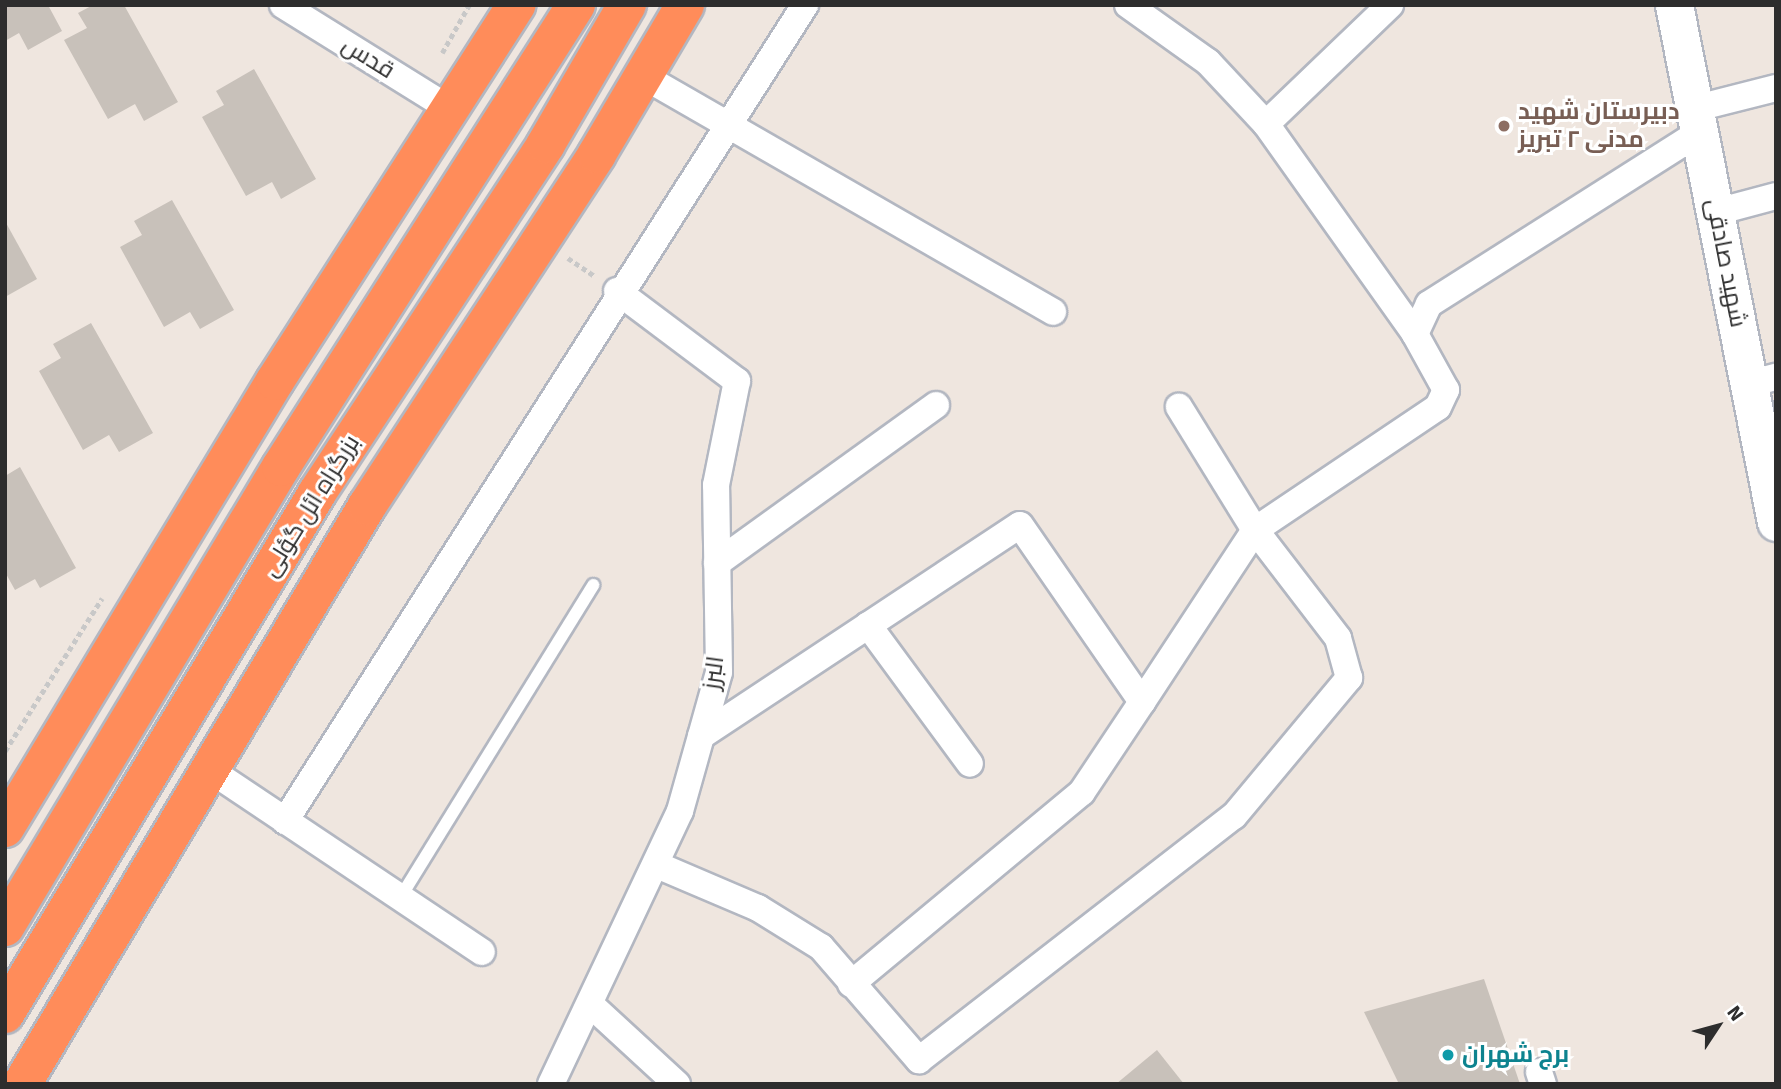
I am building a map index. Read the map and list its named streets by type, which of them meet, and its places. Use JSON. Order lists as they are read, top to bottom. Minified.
{"streets":{"highway":["بزرگراه ائل گؤلی"],"main road":["شهید صادقی"],"street":["قدس","البرز"]},"places":["دبیرستان شهید مدنی ۲ تبریز","برج شهران"],"north":"top right"}
